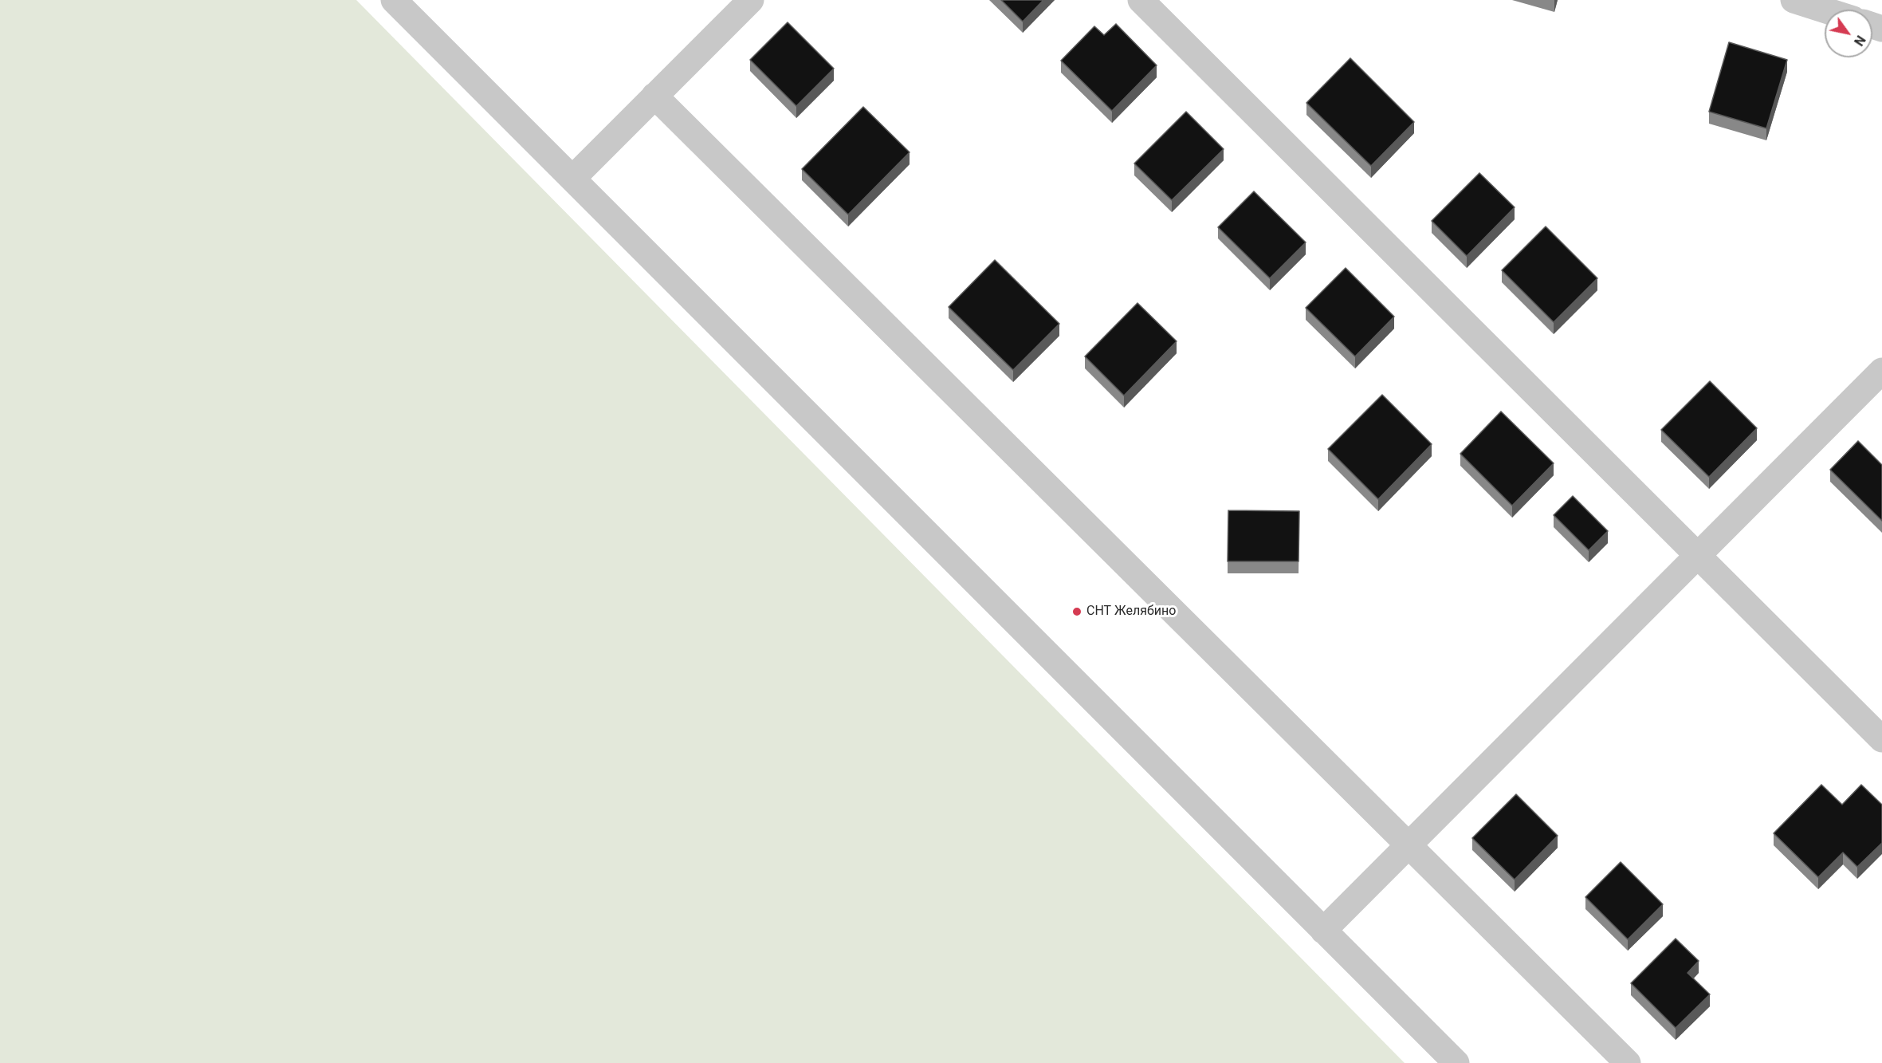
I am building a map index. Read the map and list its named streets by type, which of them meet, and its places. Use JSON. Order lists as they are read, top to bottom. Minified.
{"places":["СНТ Желябино"],"north":"bottom right"}
